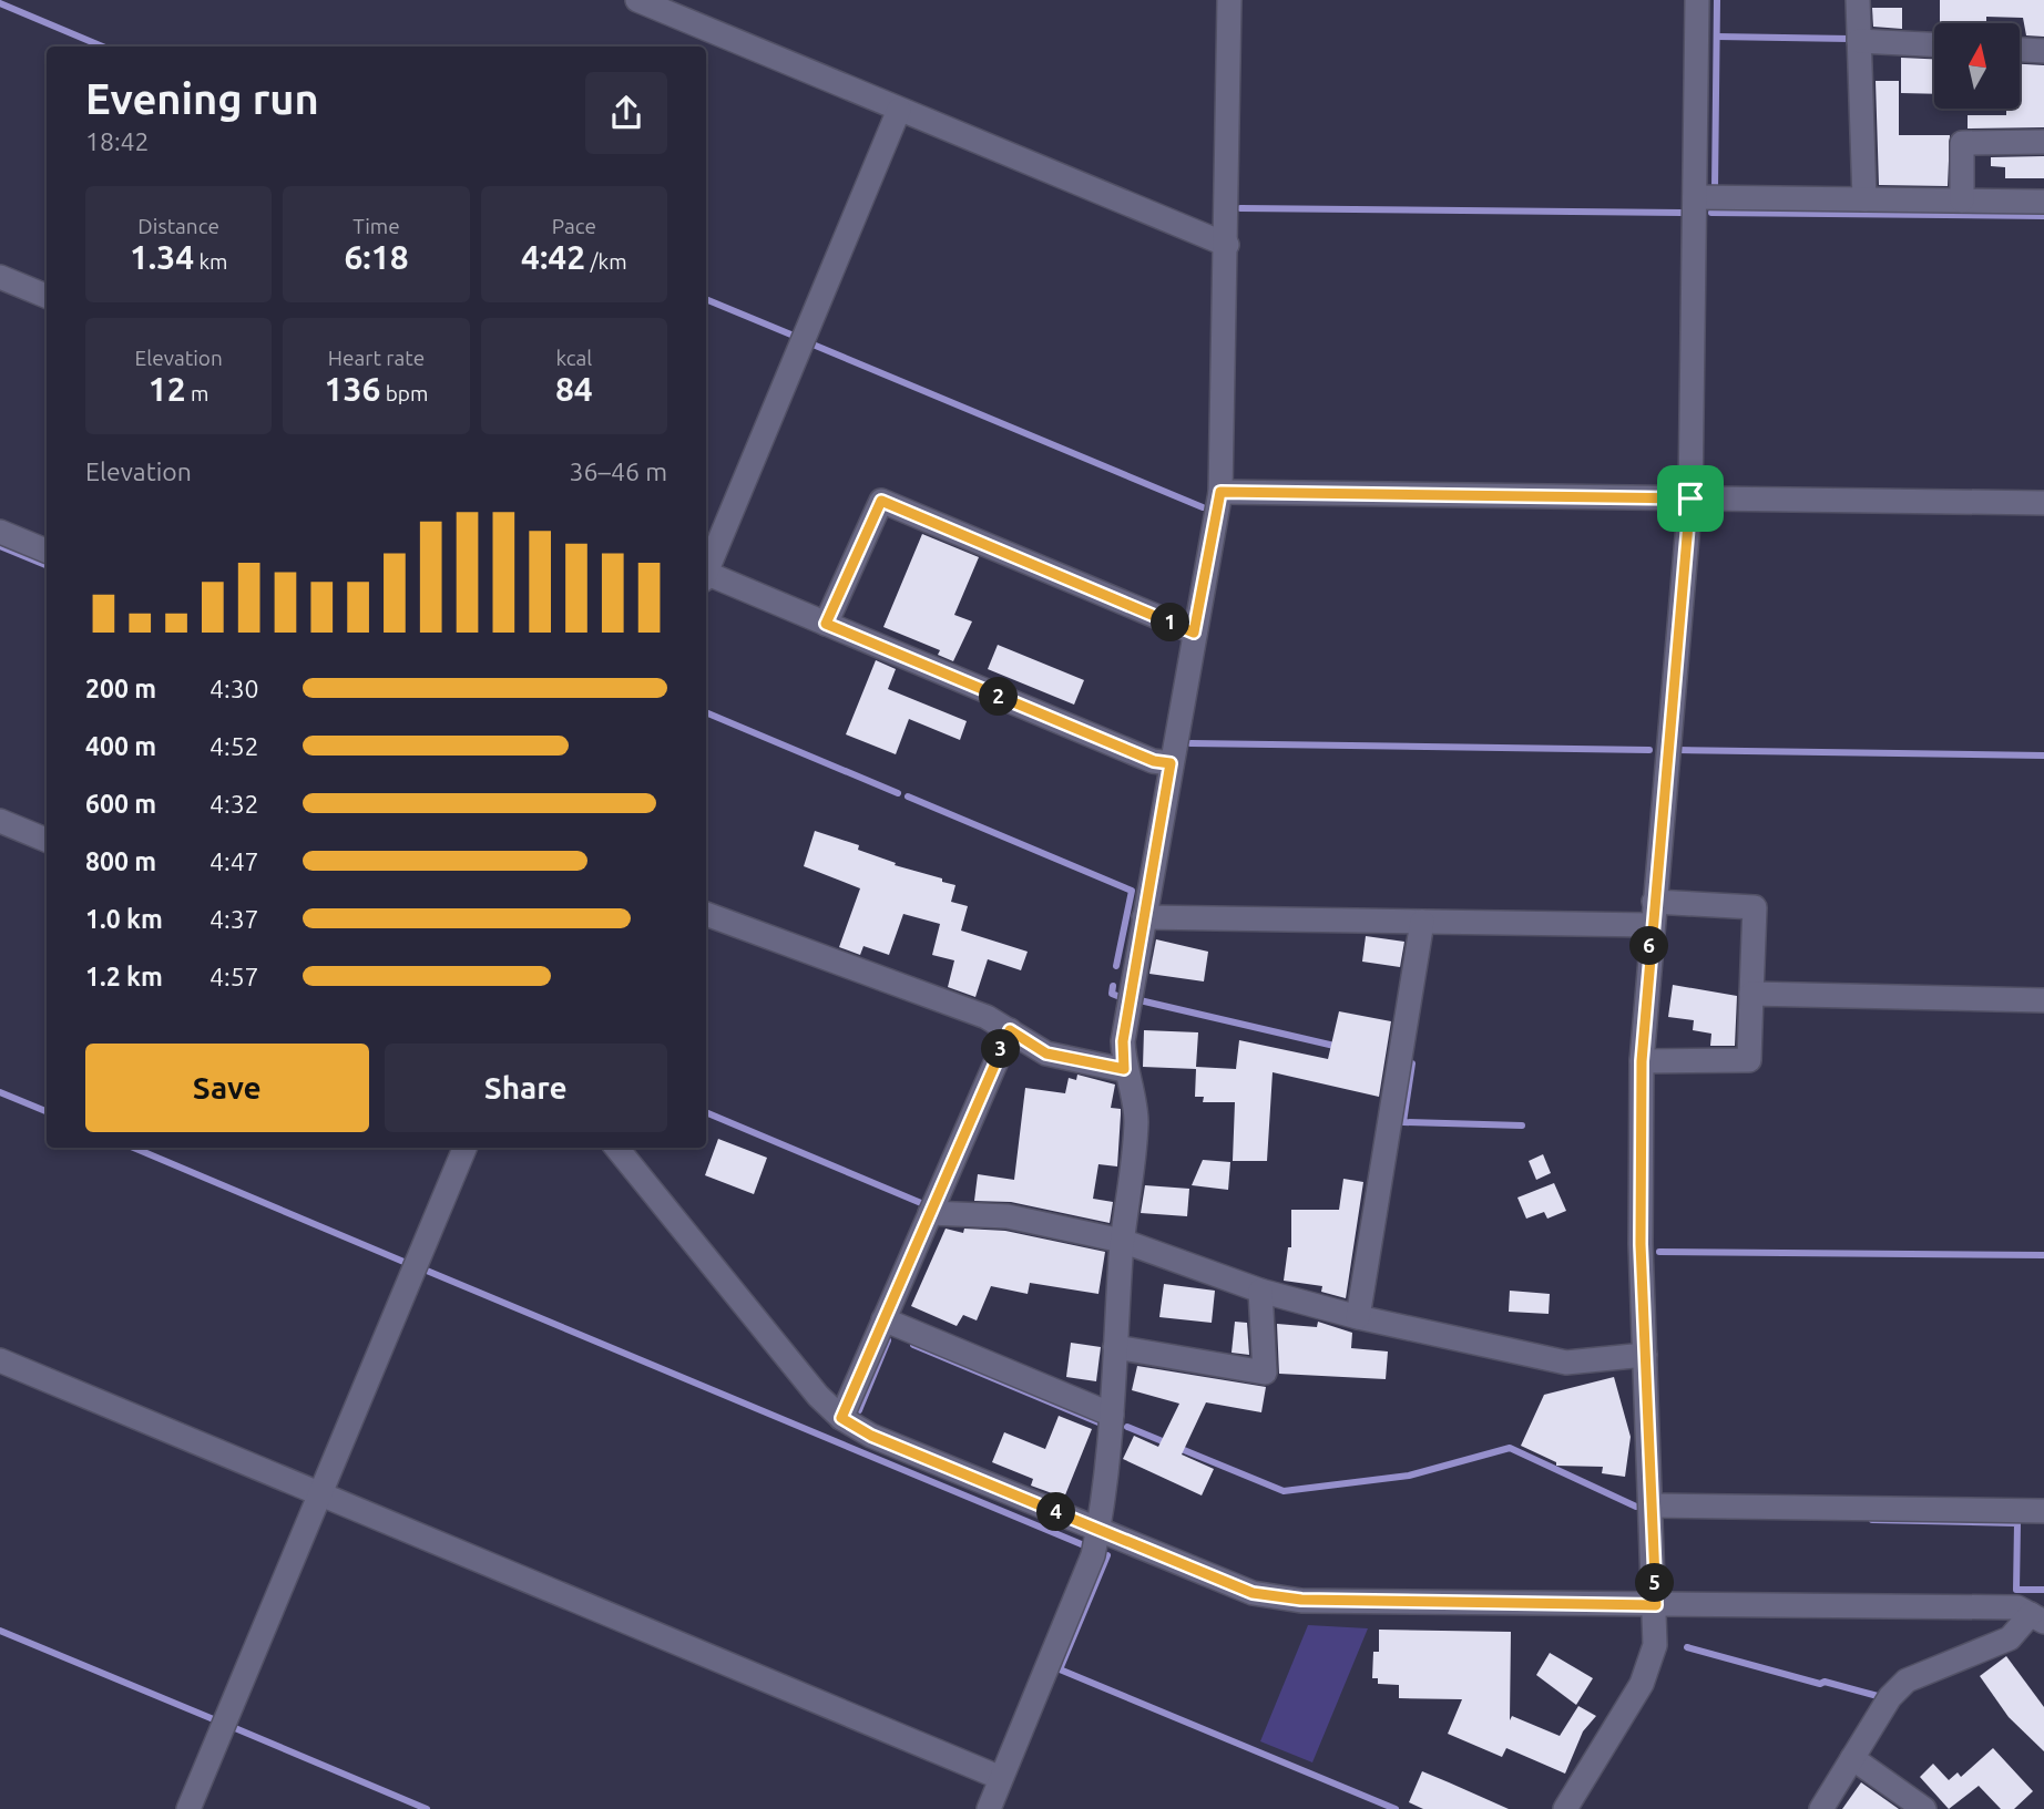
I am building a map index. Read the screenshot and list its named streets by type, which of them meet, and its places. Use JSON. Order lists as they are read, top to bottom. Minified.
{"north":"top","page":{"heading":["Evening run","18:42"],"stats":[["Distance","1.34 km"],["Time","6:18"],["Pace","4:42 /km"],["Elevation","12 m"],["Heart rate","136 bpm"],["kcal","84"]],"chart":["Elevation","36–46 m"],"pins":["1","2","6","3","4","5"],"list":[{"name":"200 m","note":"4:30"},{"name":"400 m","note":"4:52"},{"name":"600 m","note":"4:32"},{"name":"800 m","note":"4:47"},{"name":"1.0 km","note":"4:37"},{"name":"1.2 km","note":"4:57"}],"buttons":["Save","Share"]}}
